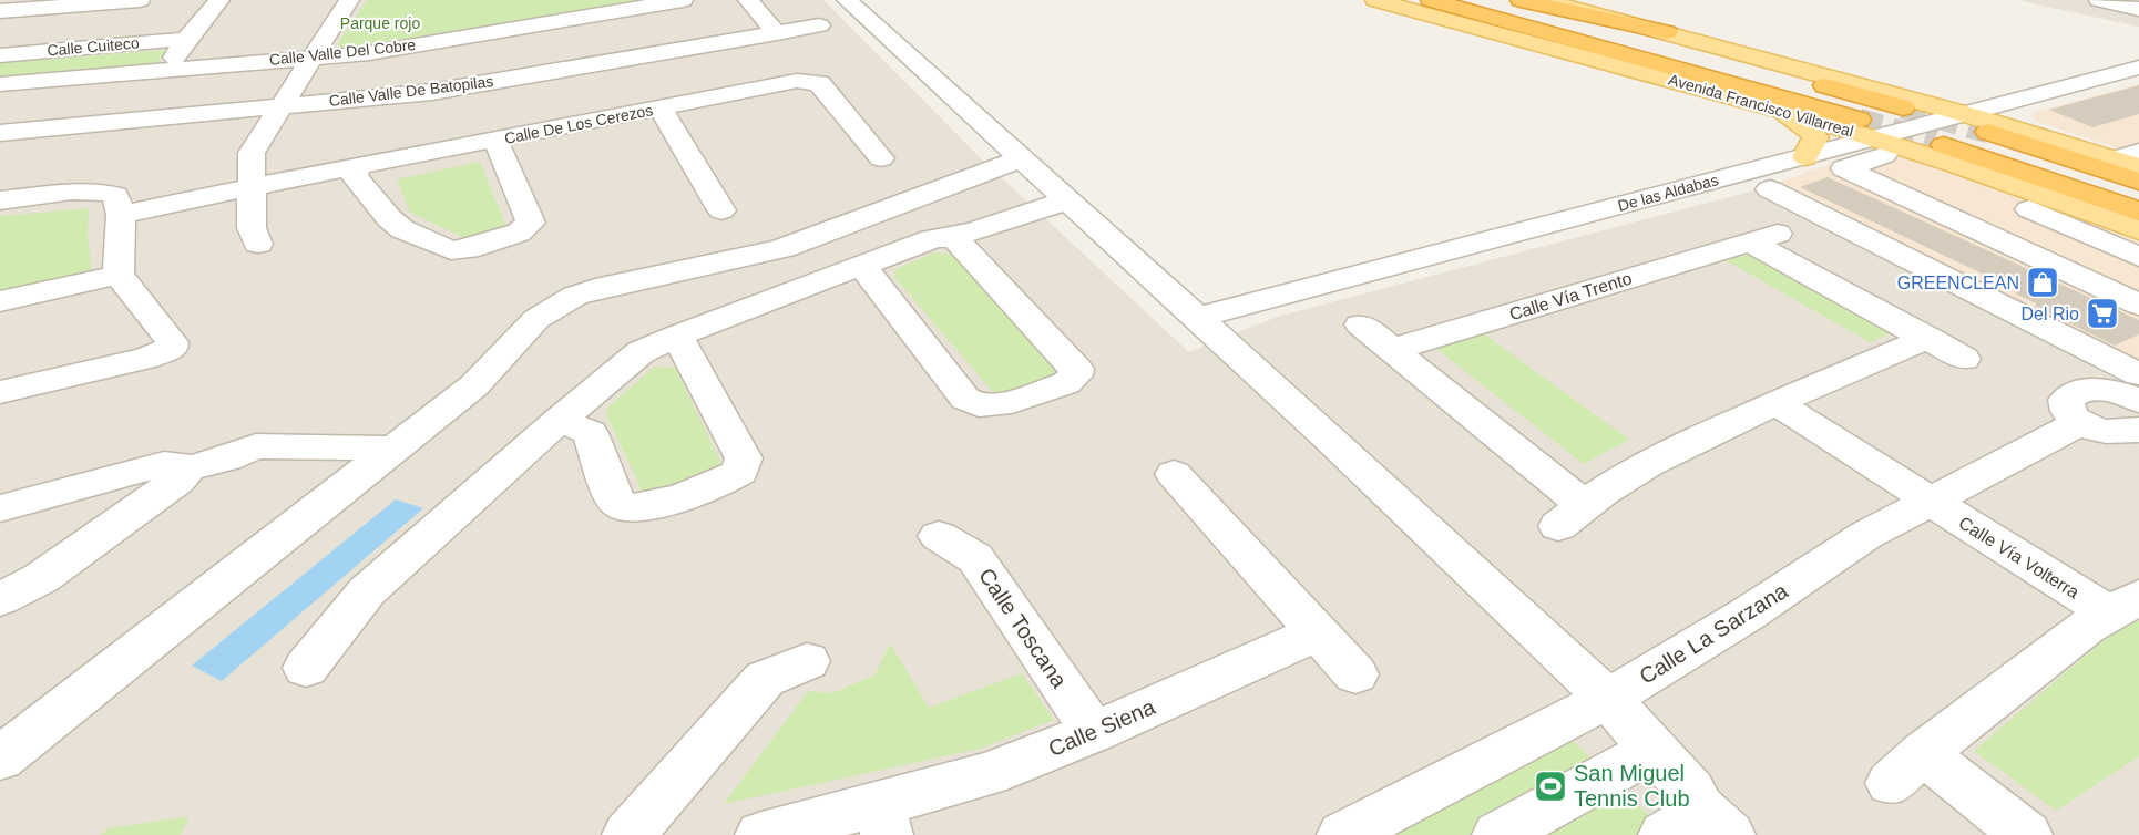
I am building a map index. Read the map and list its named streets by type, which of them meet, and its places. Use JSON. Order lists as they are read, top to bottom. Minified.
{"streets":{"highway":["Avenida Francisco Villarreal"],"street":["Calle Cuiteco","Calle Valle Del Cobre","Calle Valle De Batopilas","Calle De Los Cerezos","De las Aldabas","Calle Vía Trento","Calle Vía Volterra","Calle Toscana","Calle La Sarzana","Calle Siena"]},"crossings":[["Avenida Francisco Villarreal","De las Aldabas"],["Calle Vía Volterra","Calle La Sarzana"],["Calle Toscana","Calle Siena"]],"parks":["Parque rojo"],"places":{"shop":["GREENCLEAN"],"supermarket":["Del Rio"],"sports":["San Miguel Tennis Club"]}}
